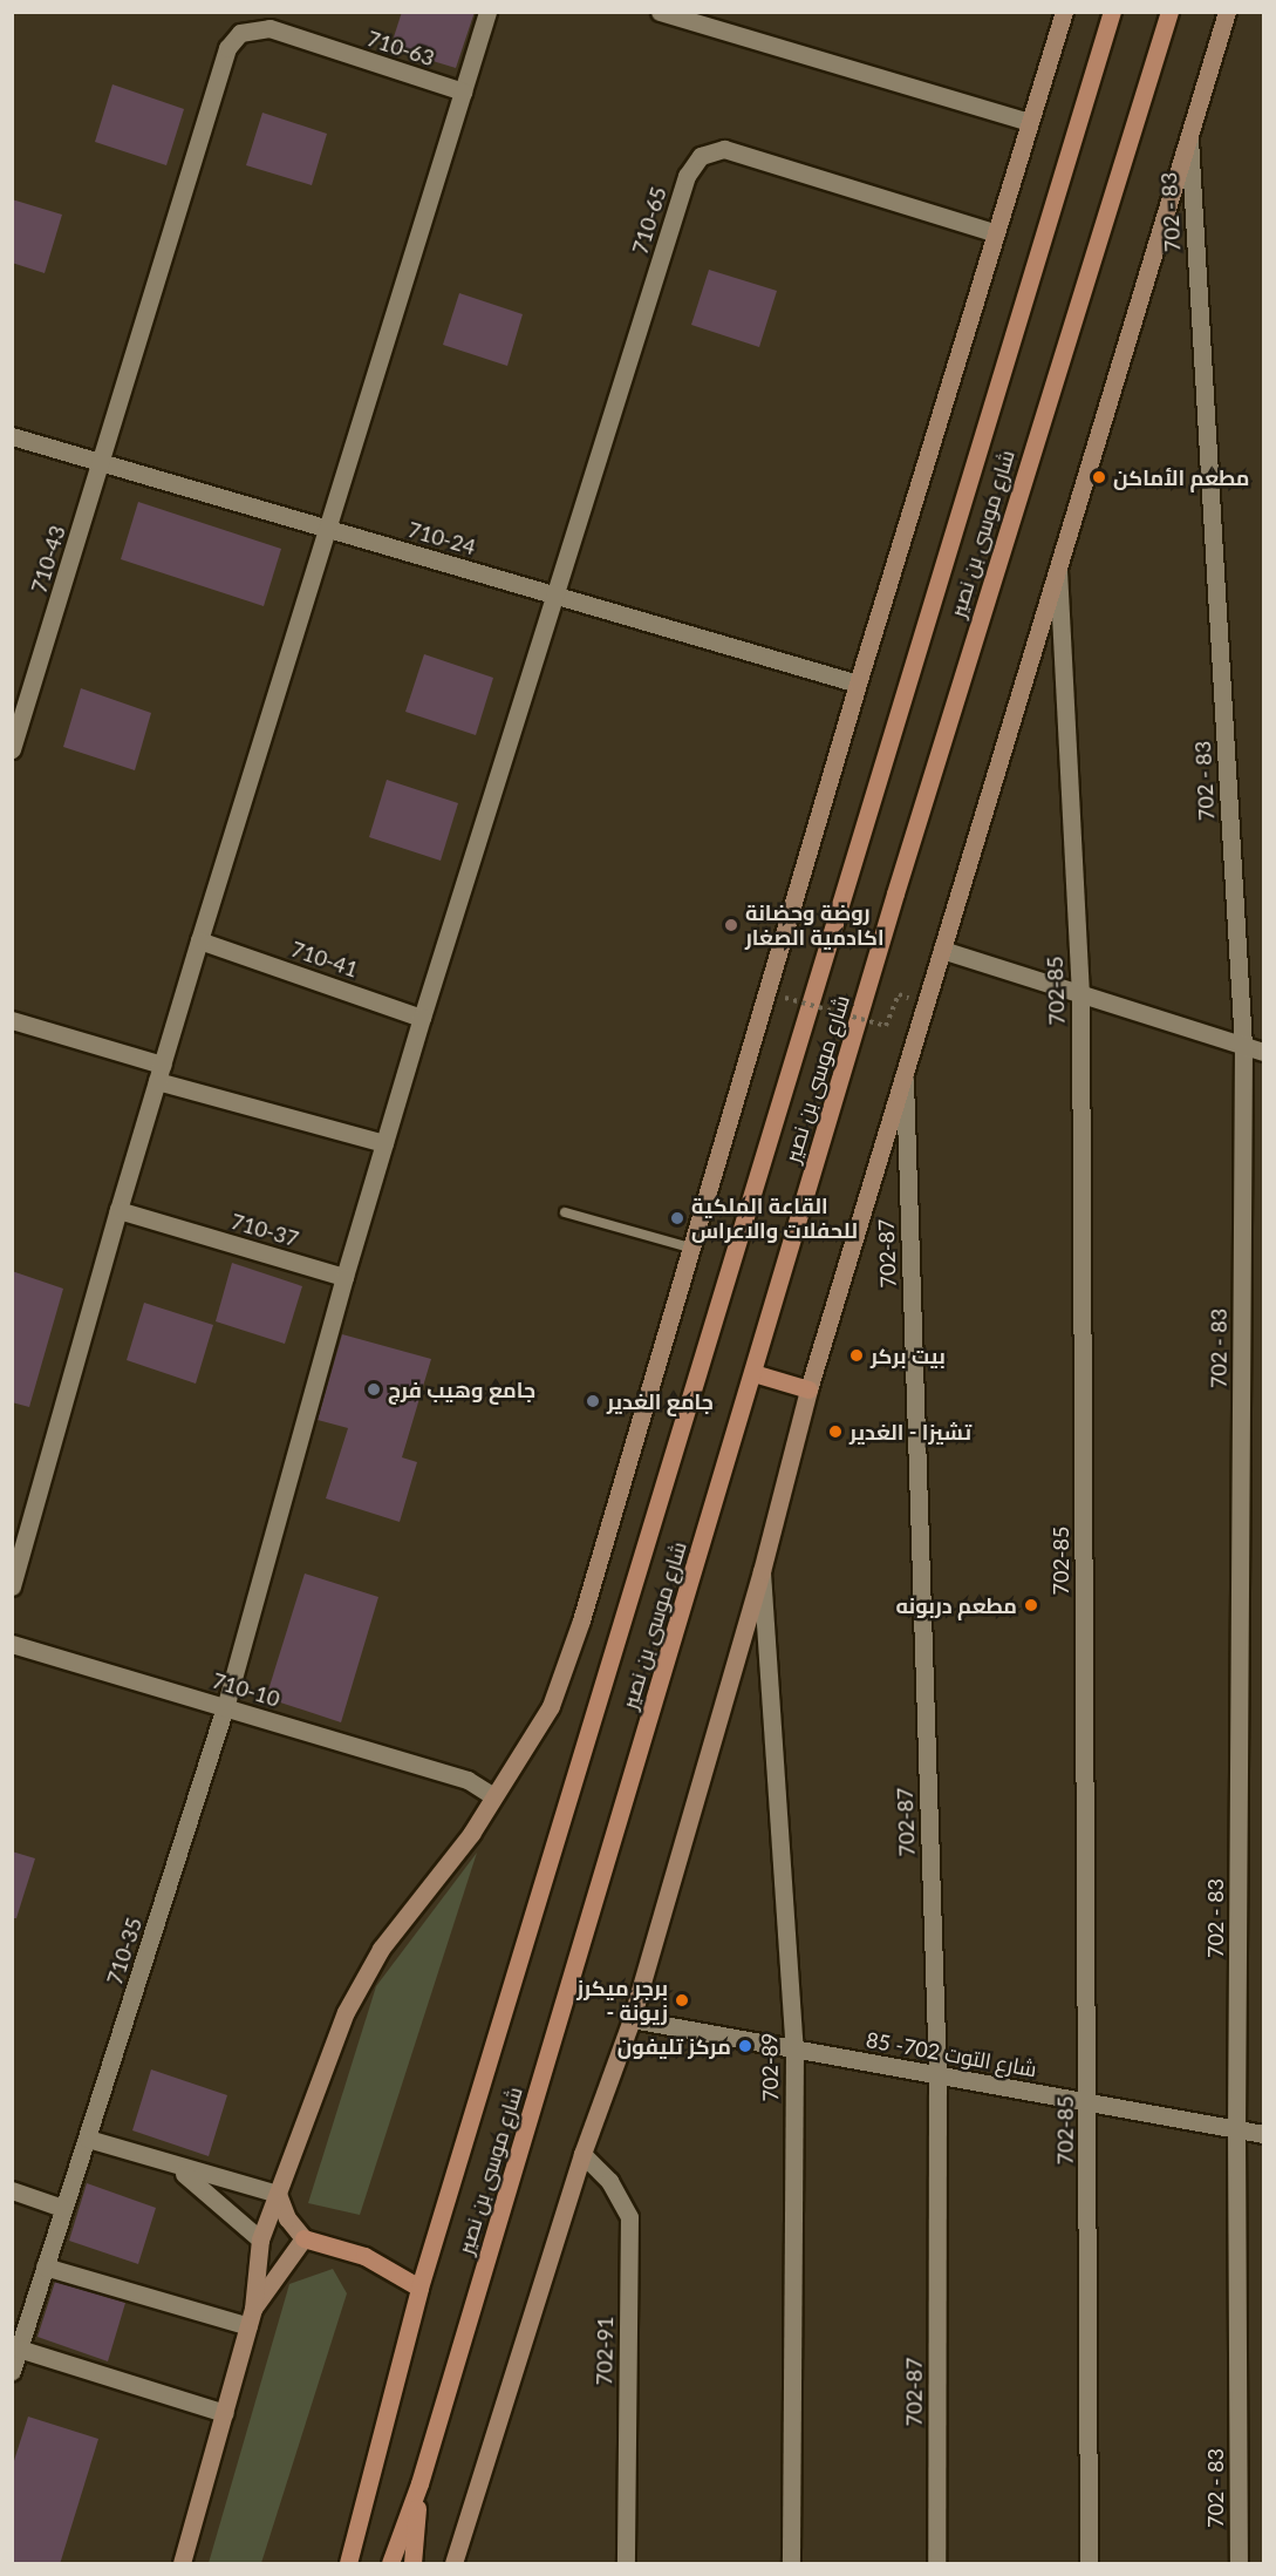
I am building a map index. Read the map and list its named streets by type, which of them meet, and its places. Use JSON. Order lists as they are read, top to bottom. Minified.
{"streets":{"main road":["شارع موسى بن نصير"],"street":["710-63","702 - 83","710-65","710-24","710-43","710-41","702-85","710-37","702-87","710-10","710-35","شارع التوت 702- 85","702-89","702-91"]},"crossings":[["710-63","710-24"],["710-63","710-43"],["702 - 83","شارع التوت 702- 85"],["710-65","710-24"],["710-24","710-43"],["702-85","شارع التوت 702- 85"],["702-87","شارع التوت 702- 85"],["710-10","710-35"],["شارع التوت 702- 85","702-89"]],"places":["مطعم الأماكن","روضة وحضانة اكادمية الصغار","القاعة الملكية للحفلات والاعراس","بيت بركر","جامع وهيب فرج","جامع الغدير","تشيزا - الغدير","مطعم دربونه","برجر ميكرز - زيونة","مركز تليفون"]}
